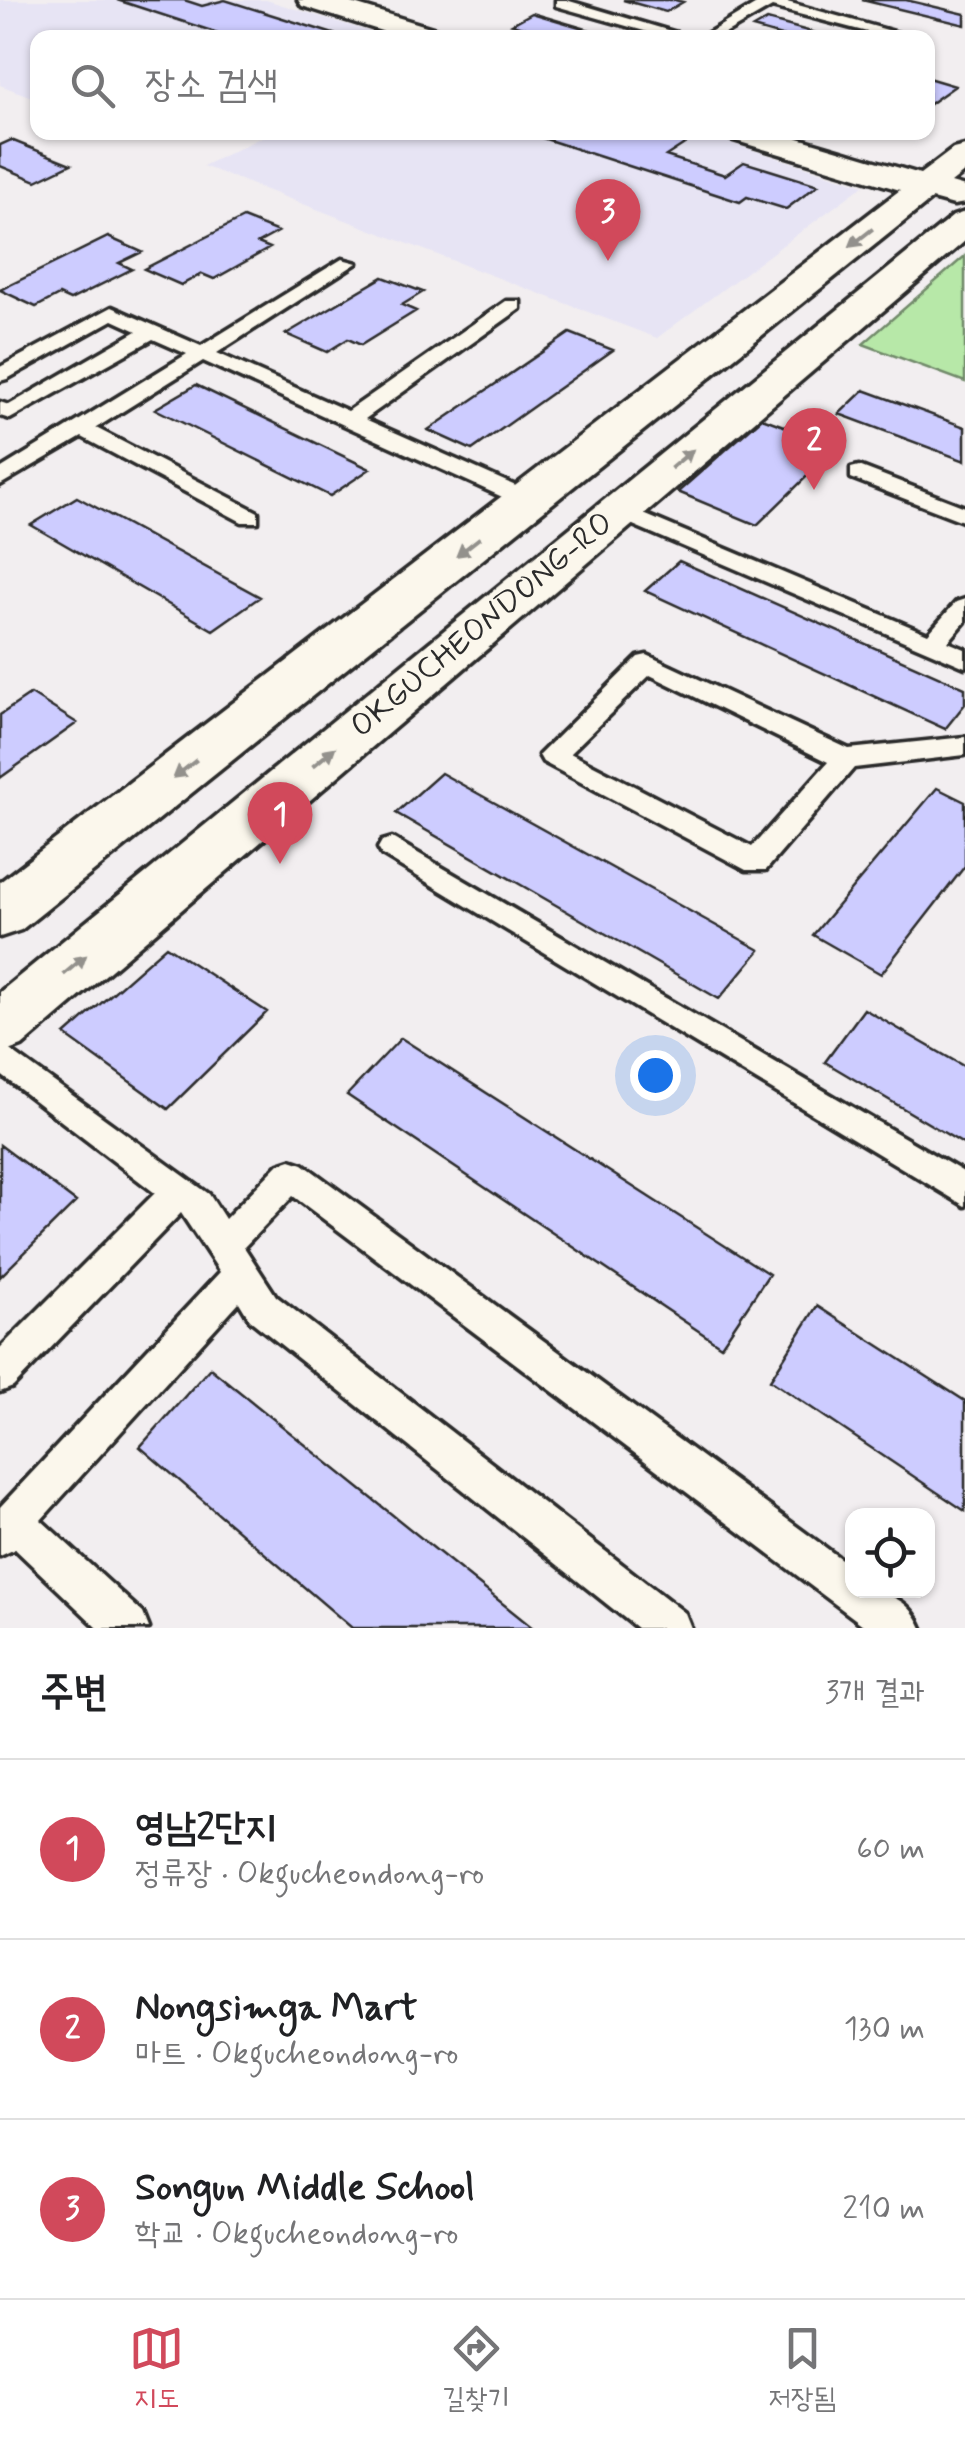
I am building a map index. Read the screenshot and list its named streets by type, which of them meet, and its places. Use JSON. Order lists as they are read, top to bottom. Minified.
{"streets":{"street":["OKGUCHEONDONG-RO"]},"page":{"search":"장소 검색","pins":["3","2","1"],"heading":["주변","3개 결과"],"list":[{"mark":"1","name":"영남2단지","note":"정류장 · Okgucheondong-ro","value":"60 m"},{"mark":"2","name":"Nongsimga Mart","note":"마트 · Okgucheondong-ro","value":"130 m"},{"mark":"3","name":"Songun Middle School","note":"학교 · Okgucheondong-ro","value":"210 m"}],"nav":["지도","길찾기","저장됨"]}}
